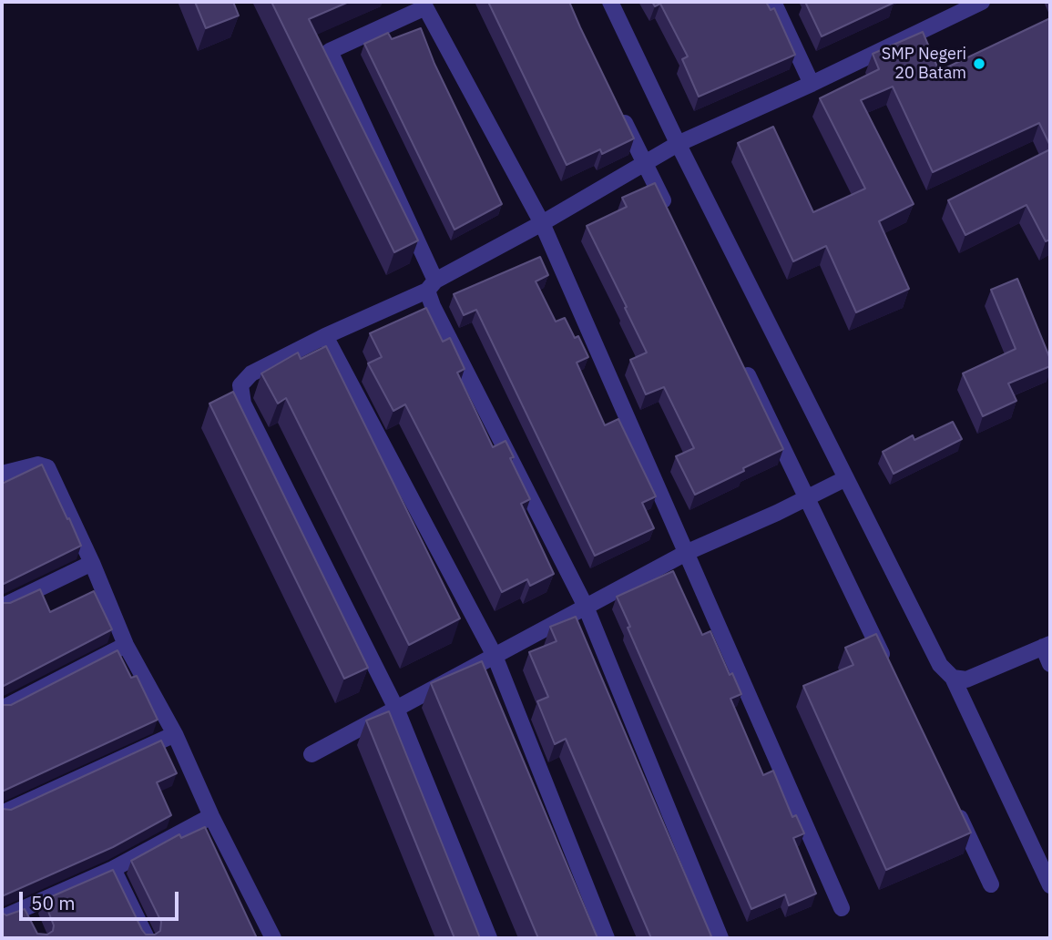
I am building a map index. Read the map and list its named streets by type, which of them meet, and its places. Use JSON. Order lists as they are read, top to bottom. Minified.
{"places":["SMP Negeri 20 Batam"],"scale_bar":"50 m"}
